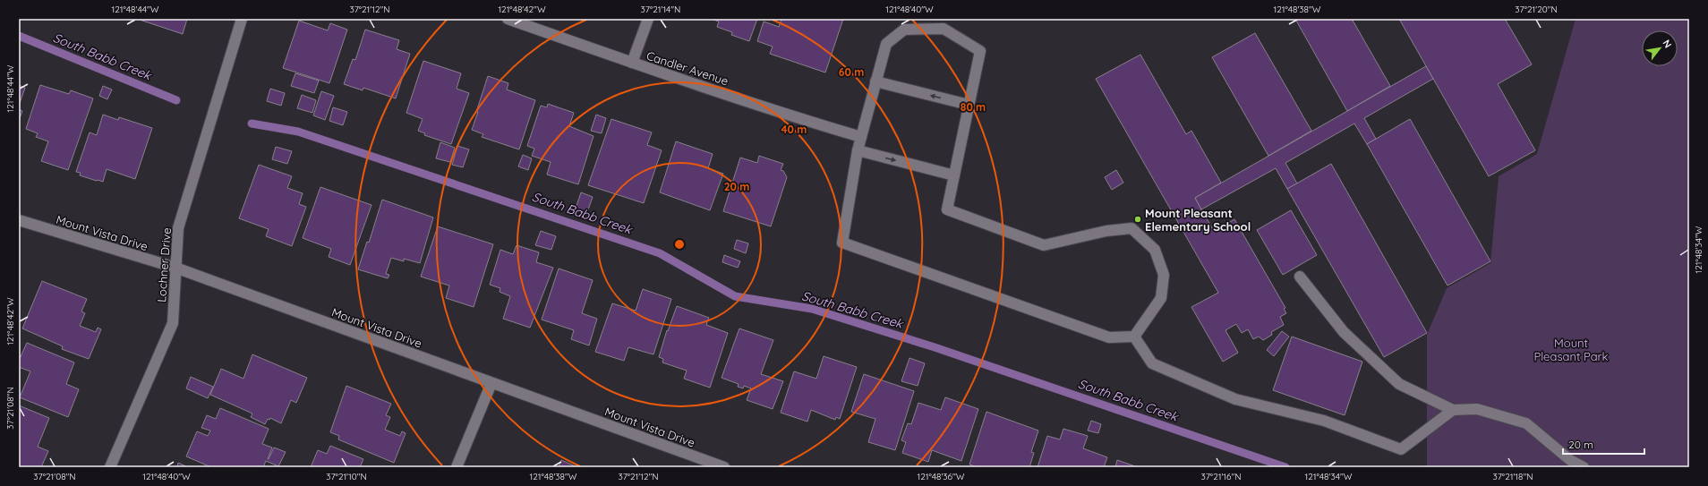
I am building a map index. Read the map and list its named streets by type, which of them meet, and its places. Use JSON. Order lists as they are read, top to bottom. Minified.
{"streets":{"street":["Candler Avenue","Mount Vista Drive","Lochner Drive"]},"crossings":[["Mount Vista Drive","Lochner Drive"]],"water":["South Babb Creek"],"parks":["Mount Pleasant Park"],"places":["Mount Pleasant Elementary School"],"scale_bar":"20 m","north":"top right","coordinates":["121°48'44\"W","37°21'12\"N","121°48'42\"W","37°21'14\"N","121°48'40\"W","121°48'38\"W","37°21'20\"N","121°48'34\"W","37°21'08\"N","37°21'10\"N","121°48'36\"W","37°21'16\"N","37°21'18\"N"],"rings":["60 m","80 m","40 m","20 m"]}
